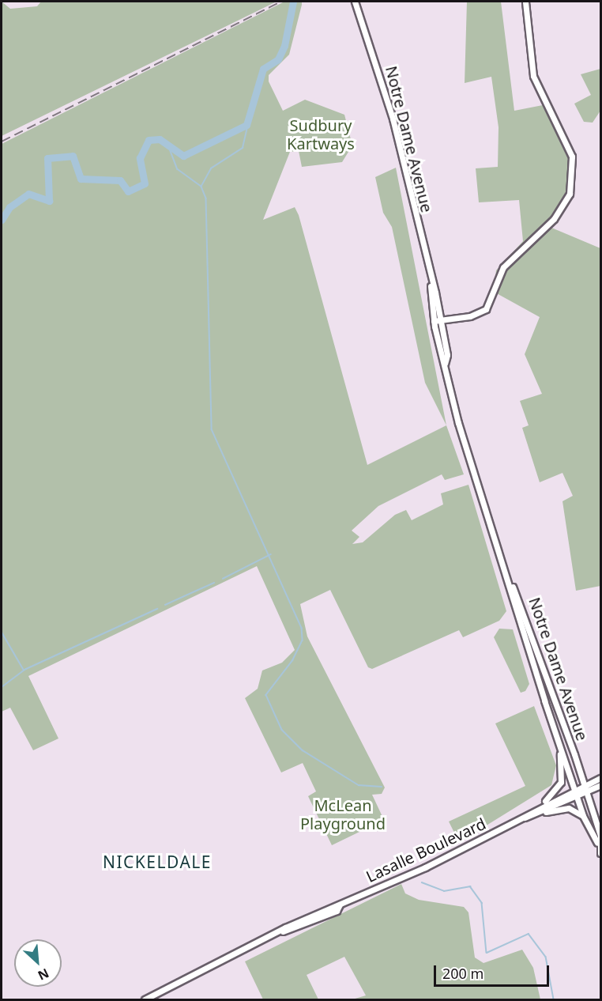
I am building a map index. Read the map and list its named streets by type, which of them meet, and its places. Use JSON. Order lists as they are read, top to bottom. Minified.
{"streets":{"main road":["Notre Dame Avenue","Lasalle Boulevard"]},"crossings":[["Notre Dame Avenue","Lasalle Boulevard"]],"districts":["NICKELDALE"],"parks":["Sudbury Kartways","McLean Playground"],"scale_bar":"200 m","north":"bottom right"}
